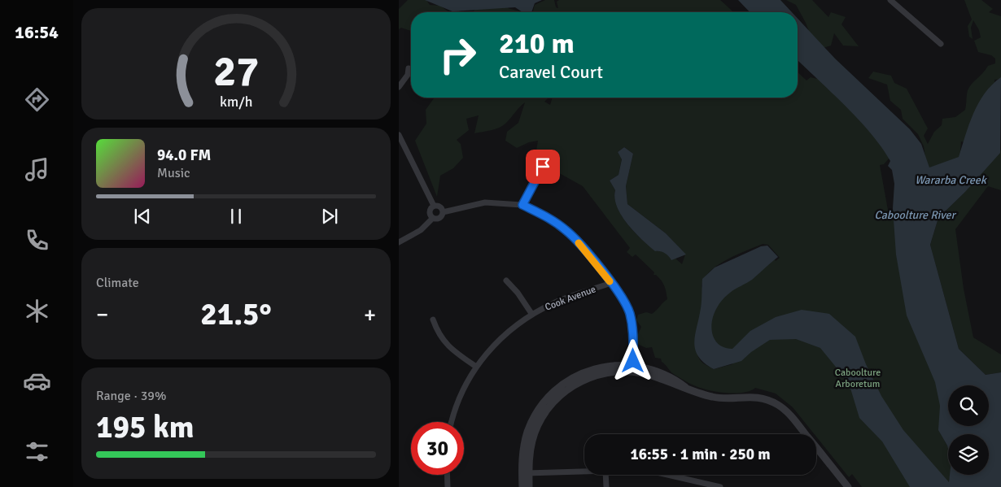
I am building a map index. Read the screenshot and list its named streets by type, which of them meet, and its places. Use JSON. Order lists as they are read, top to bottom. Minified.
{"streets":{"street":["Cook Avenue"]},"water":["Wararba Creek","Caboolture River"],"parks":["Caboolture Arboretum"],"page":{"tabs":"16:54","turn":["210 m","Caravel Court"],"song":["94.0 FM","Music"],"tile":["Climate",["Range · 39%","195 km"]],"heat":["−","21.5°","+"],"limit":"30","trip":"16:55 · 1 min · 250 m","gauge":["27","km/h"]}}
